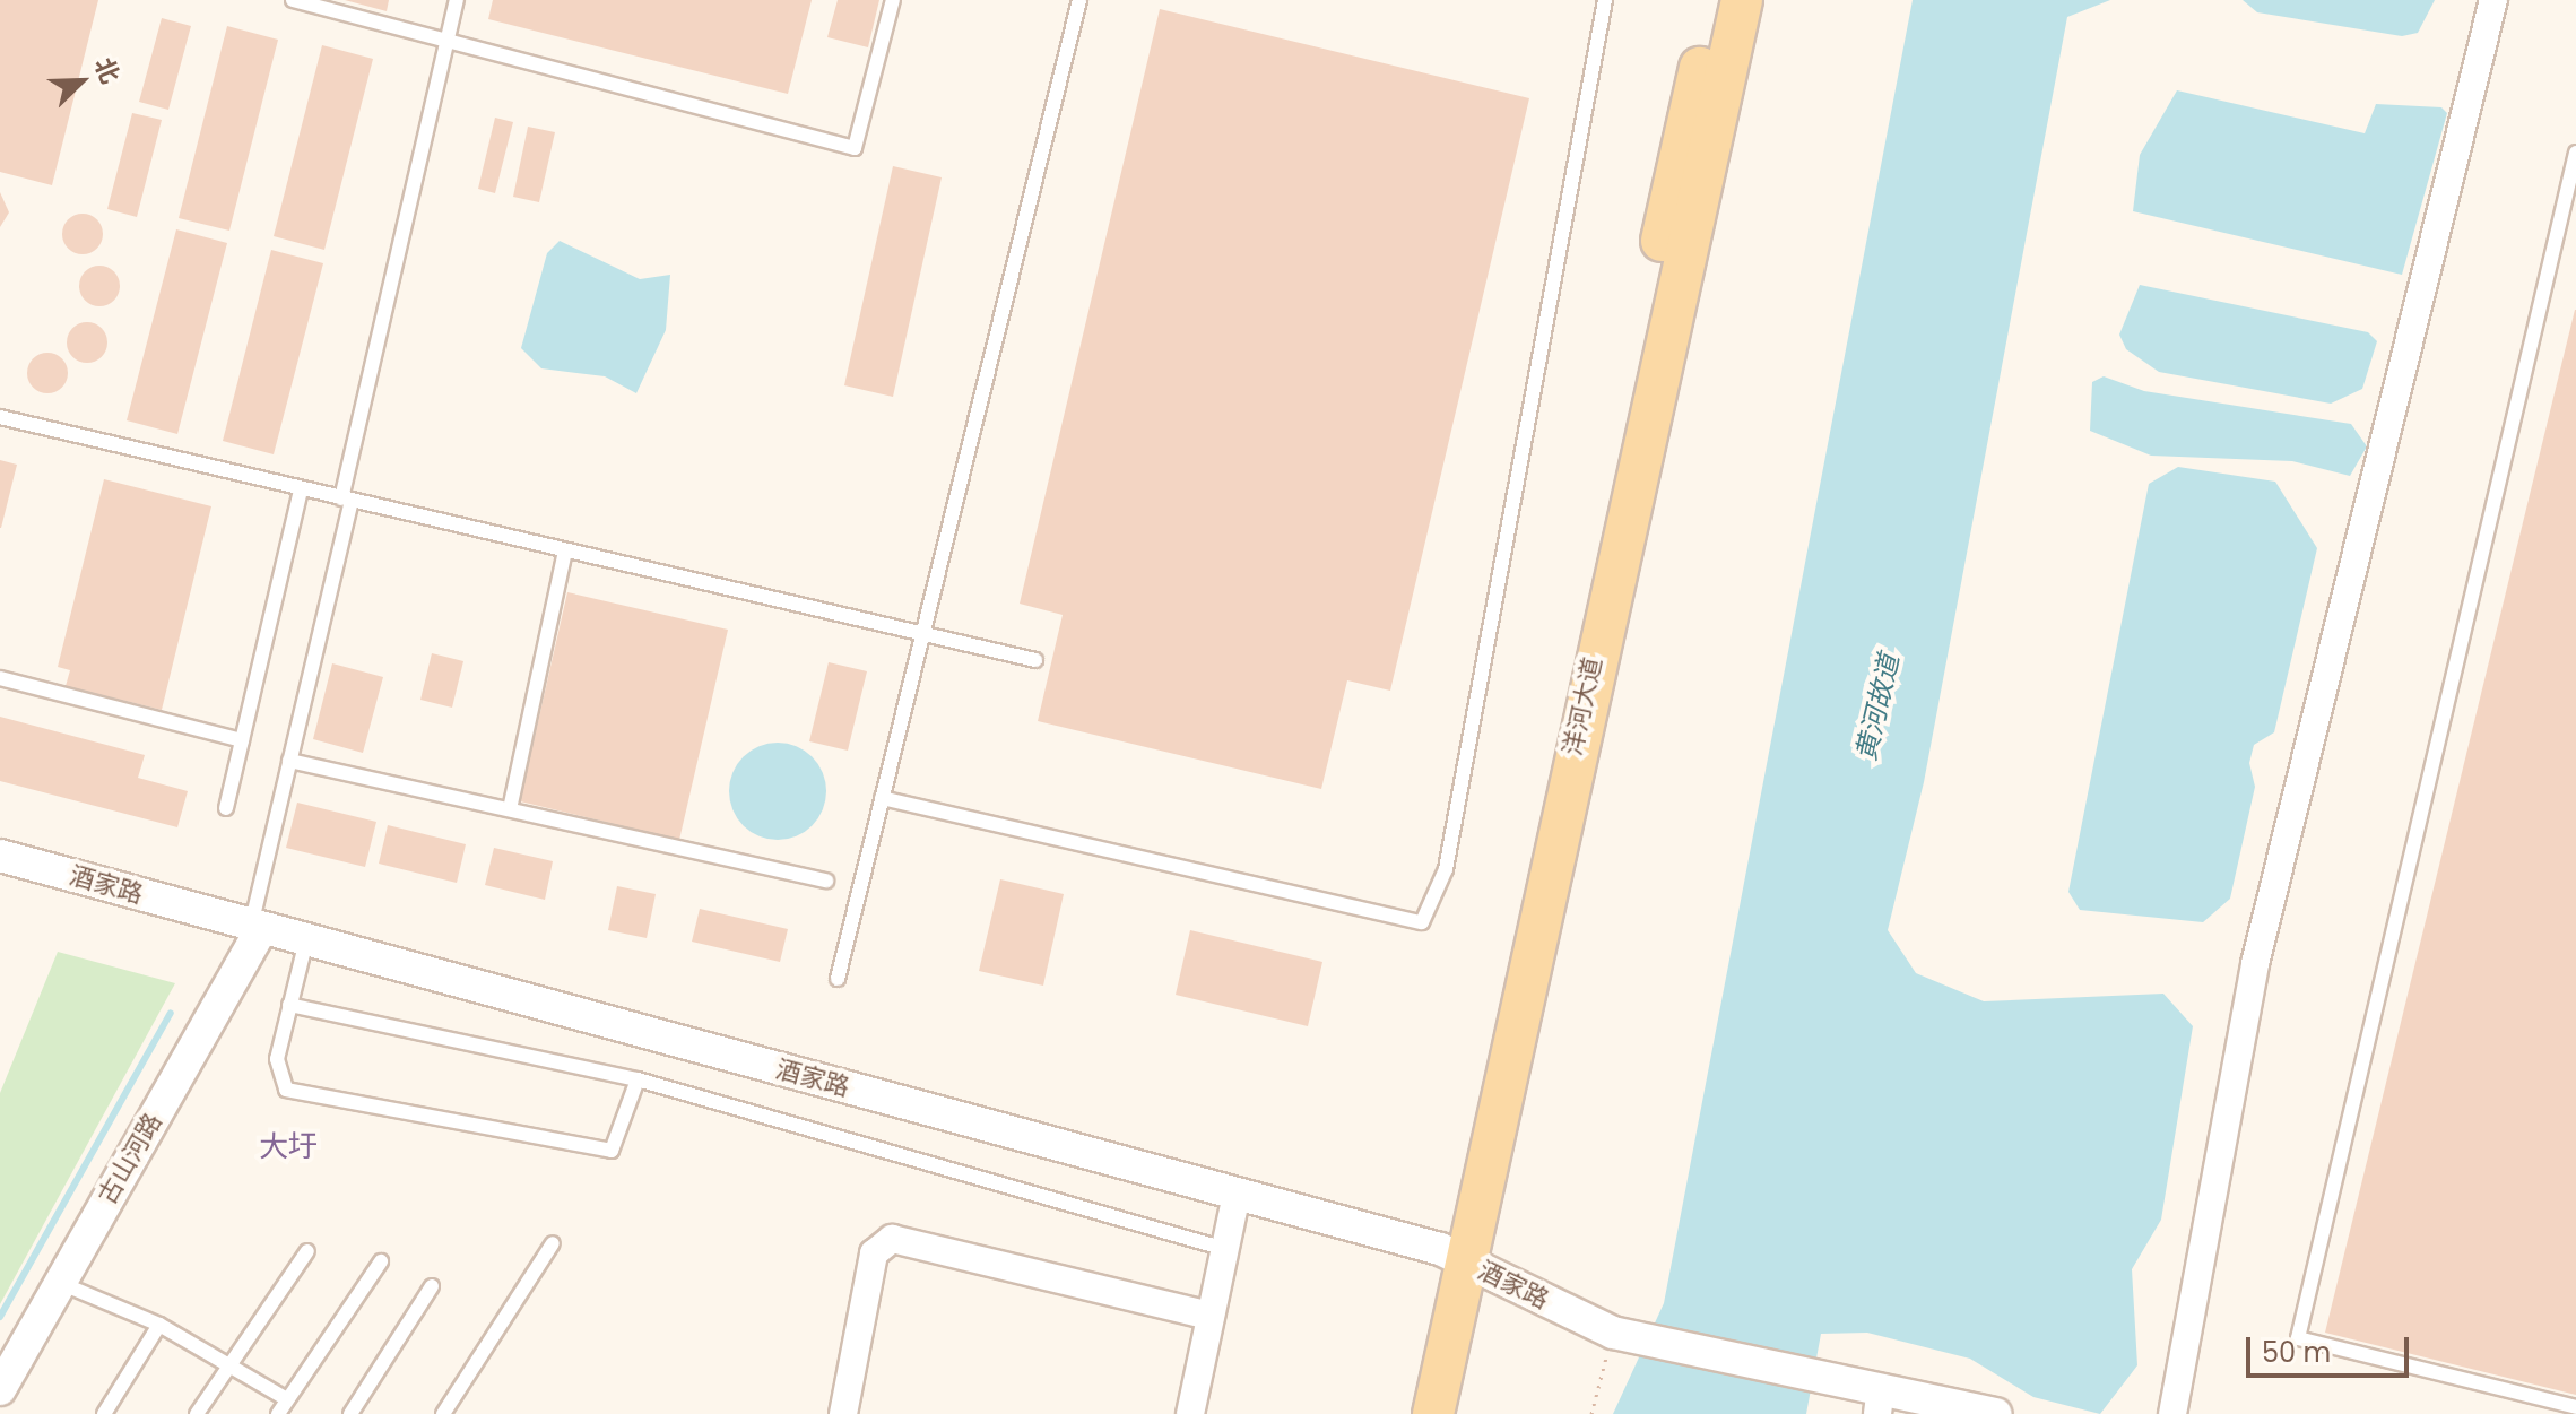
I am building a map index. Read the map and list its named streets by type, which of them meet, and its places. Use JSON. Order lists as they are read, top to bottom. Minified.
{"streets":{"main road":["洋河大道"],"street":["酒家路","古山河路"]},"crossings":[["洋河大道","酒家路"],["酒家路","古山河路"]],"districts":["大圩"],"water":["黄河故道"],"scale_bar":"50 m","north":"top right"}
